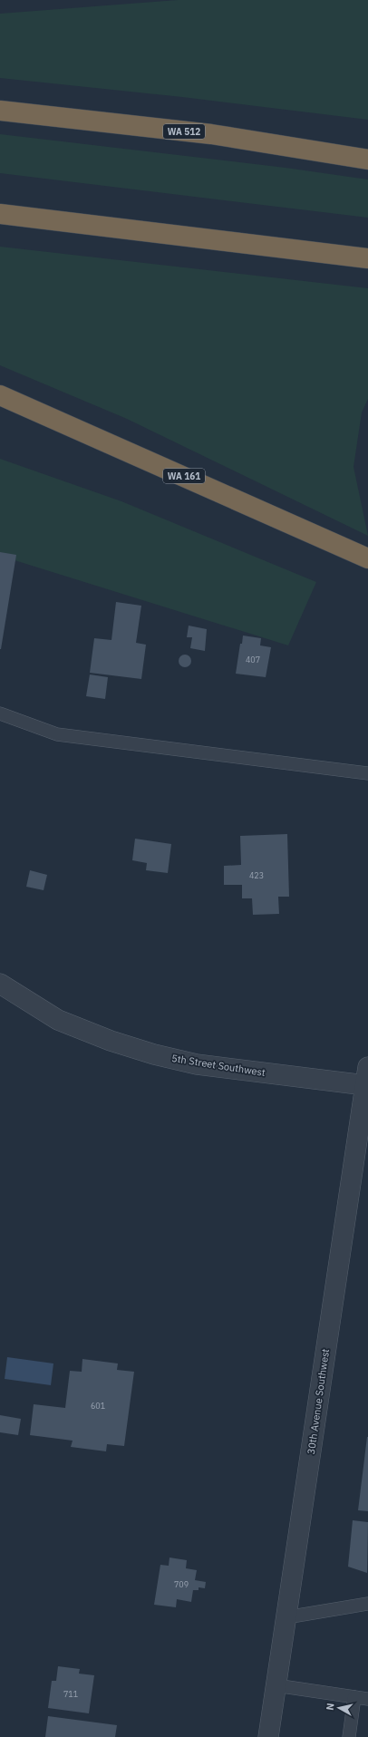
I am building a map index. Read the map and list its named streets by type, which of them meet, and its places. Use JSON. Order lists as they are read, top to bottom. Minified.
{"streets":{"highway":["WA 512","WA 161"],"street":["5th Street Southwest","30th Avenue Southwest"]},"crossings":[["5th Street Southwest","30th Avenue Southwest"]],"house_numbers":["407","423","601","709","711"],"north":"left"}
